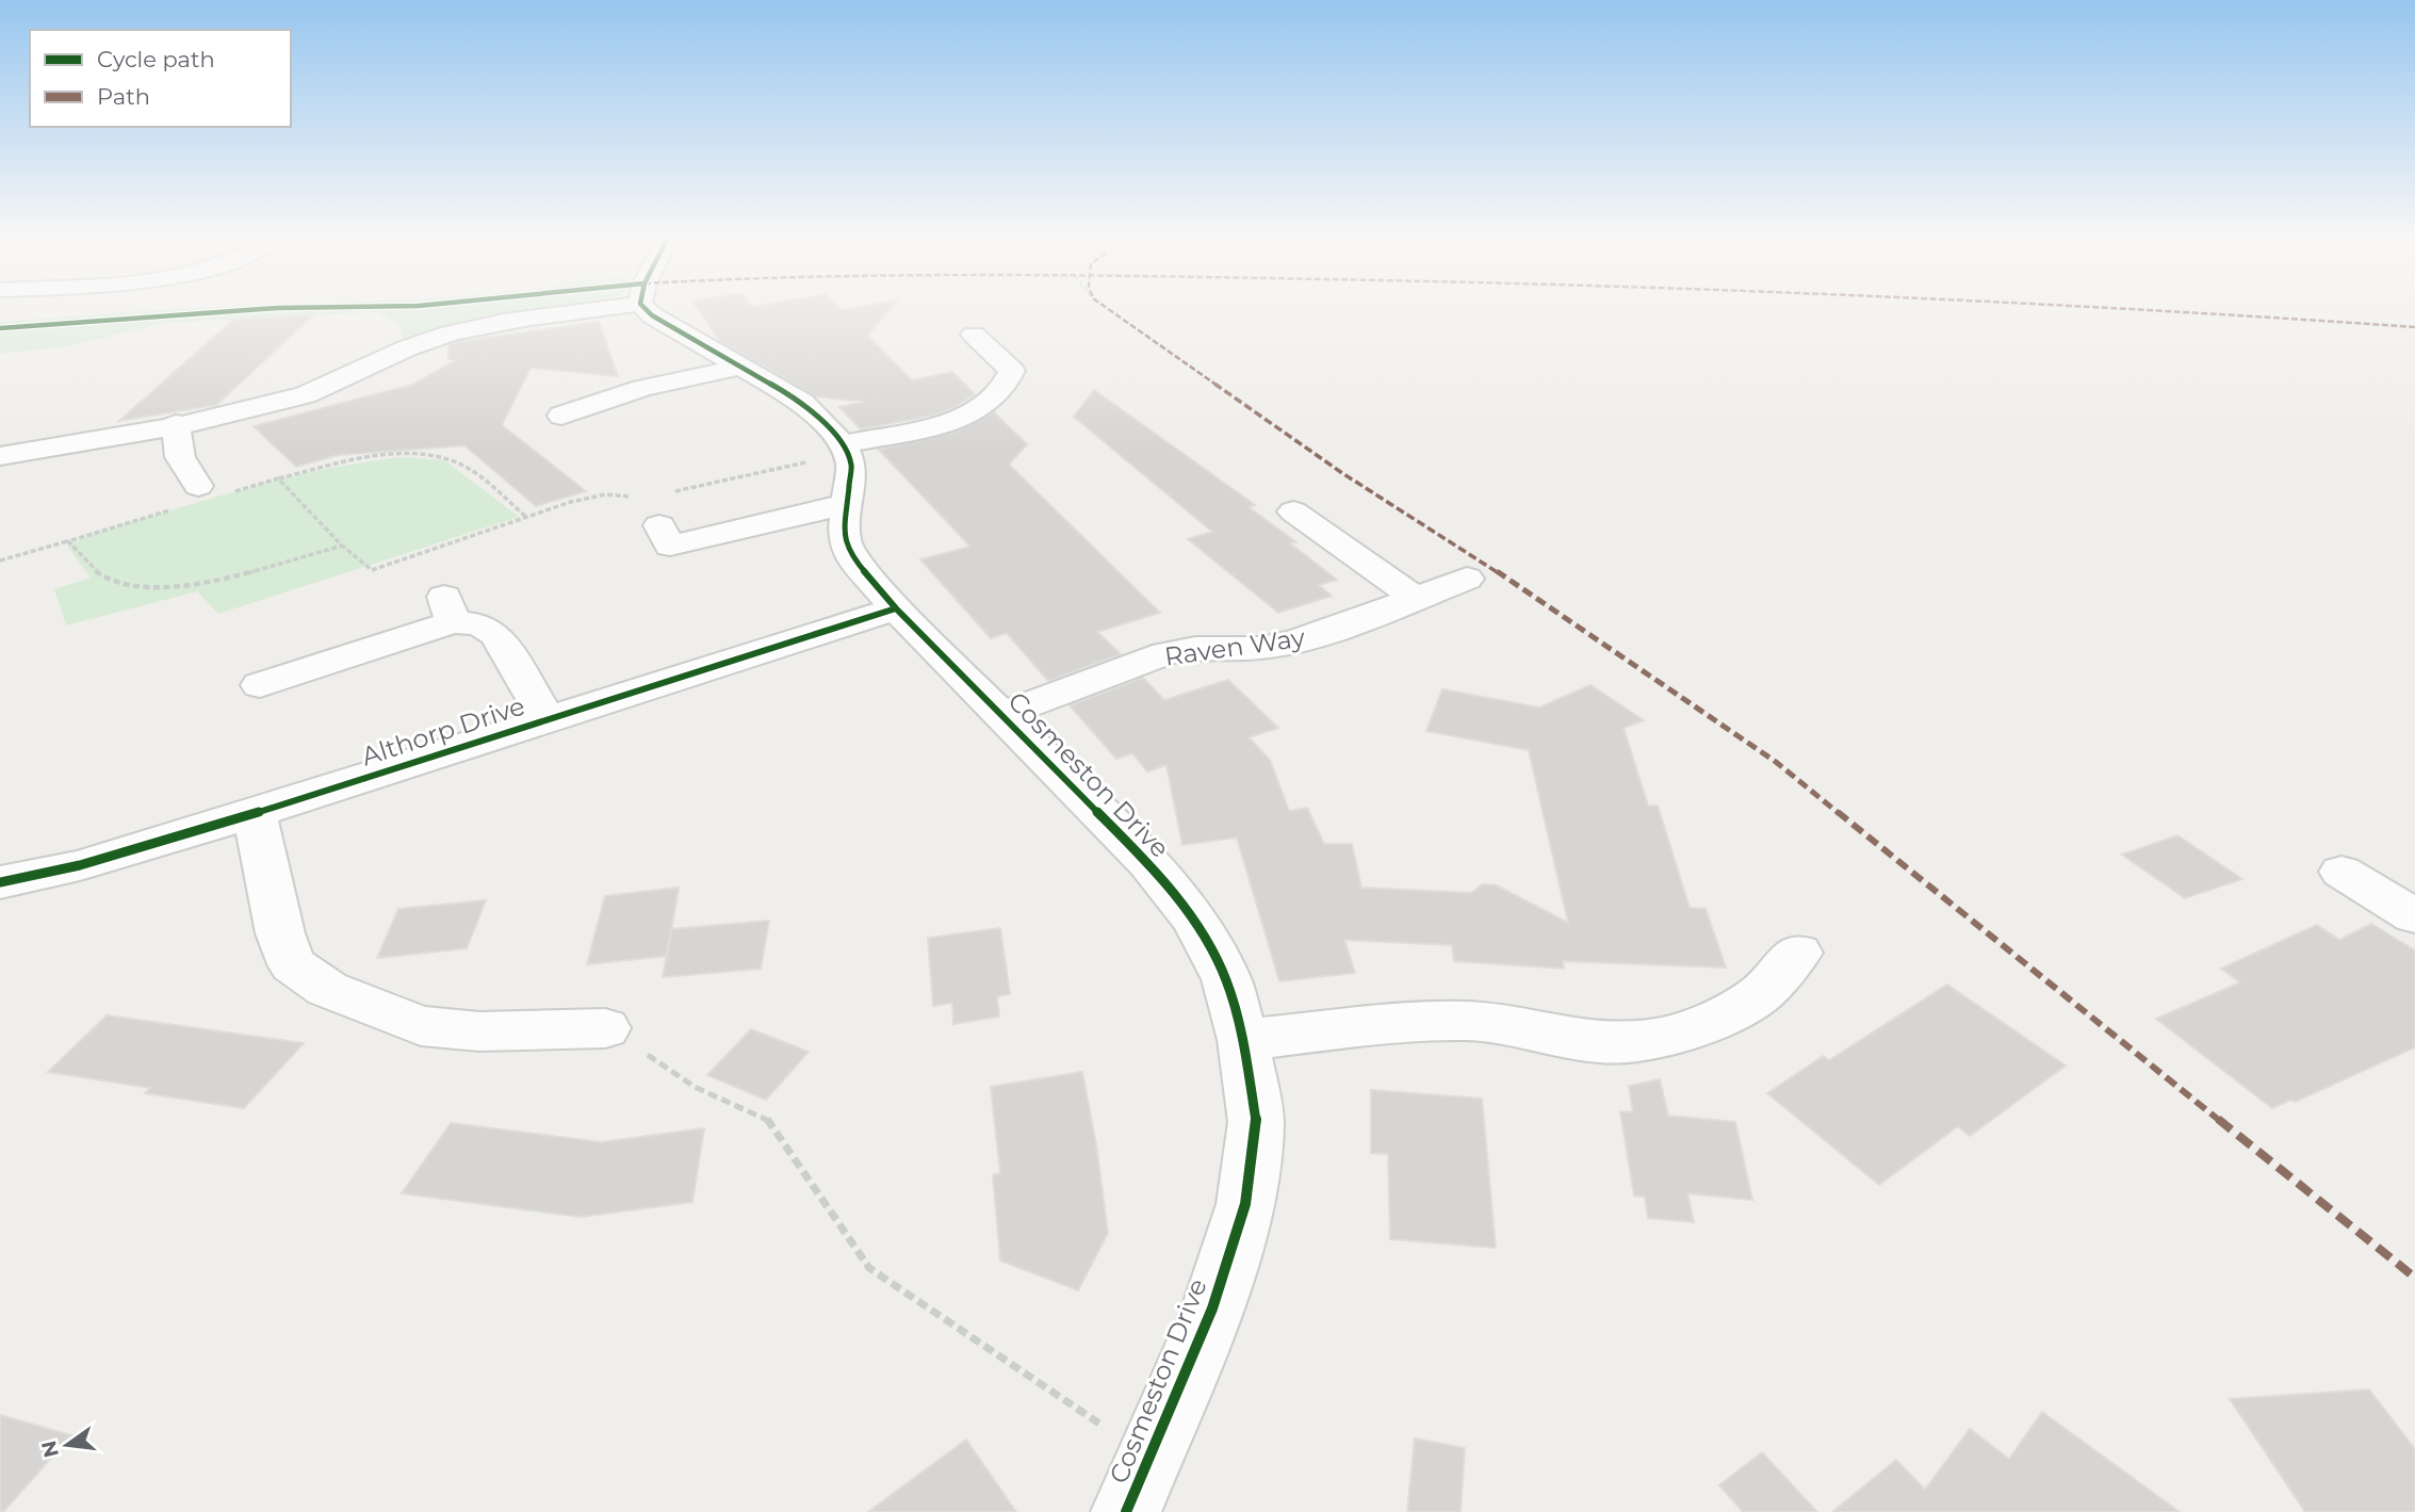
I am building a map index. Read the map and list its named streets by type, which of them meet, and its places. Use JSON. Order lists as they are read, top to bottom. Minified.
{"streets":{"street":["Raven Way","Althorp Drive","Cosmeston Drive"]},"crossings":[["Raven Way","Cosmeston Drive"],["Althorp Drive","Cosmeston Drive"]],"legend":["Cycle path","Path"],"north":"left"}
